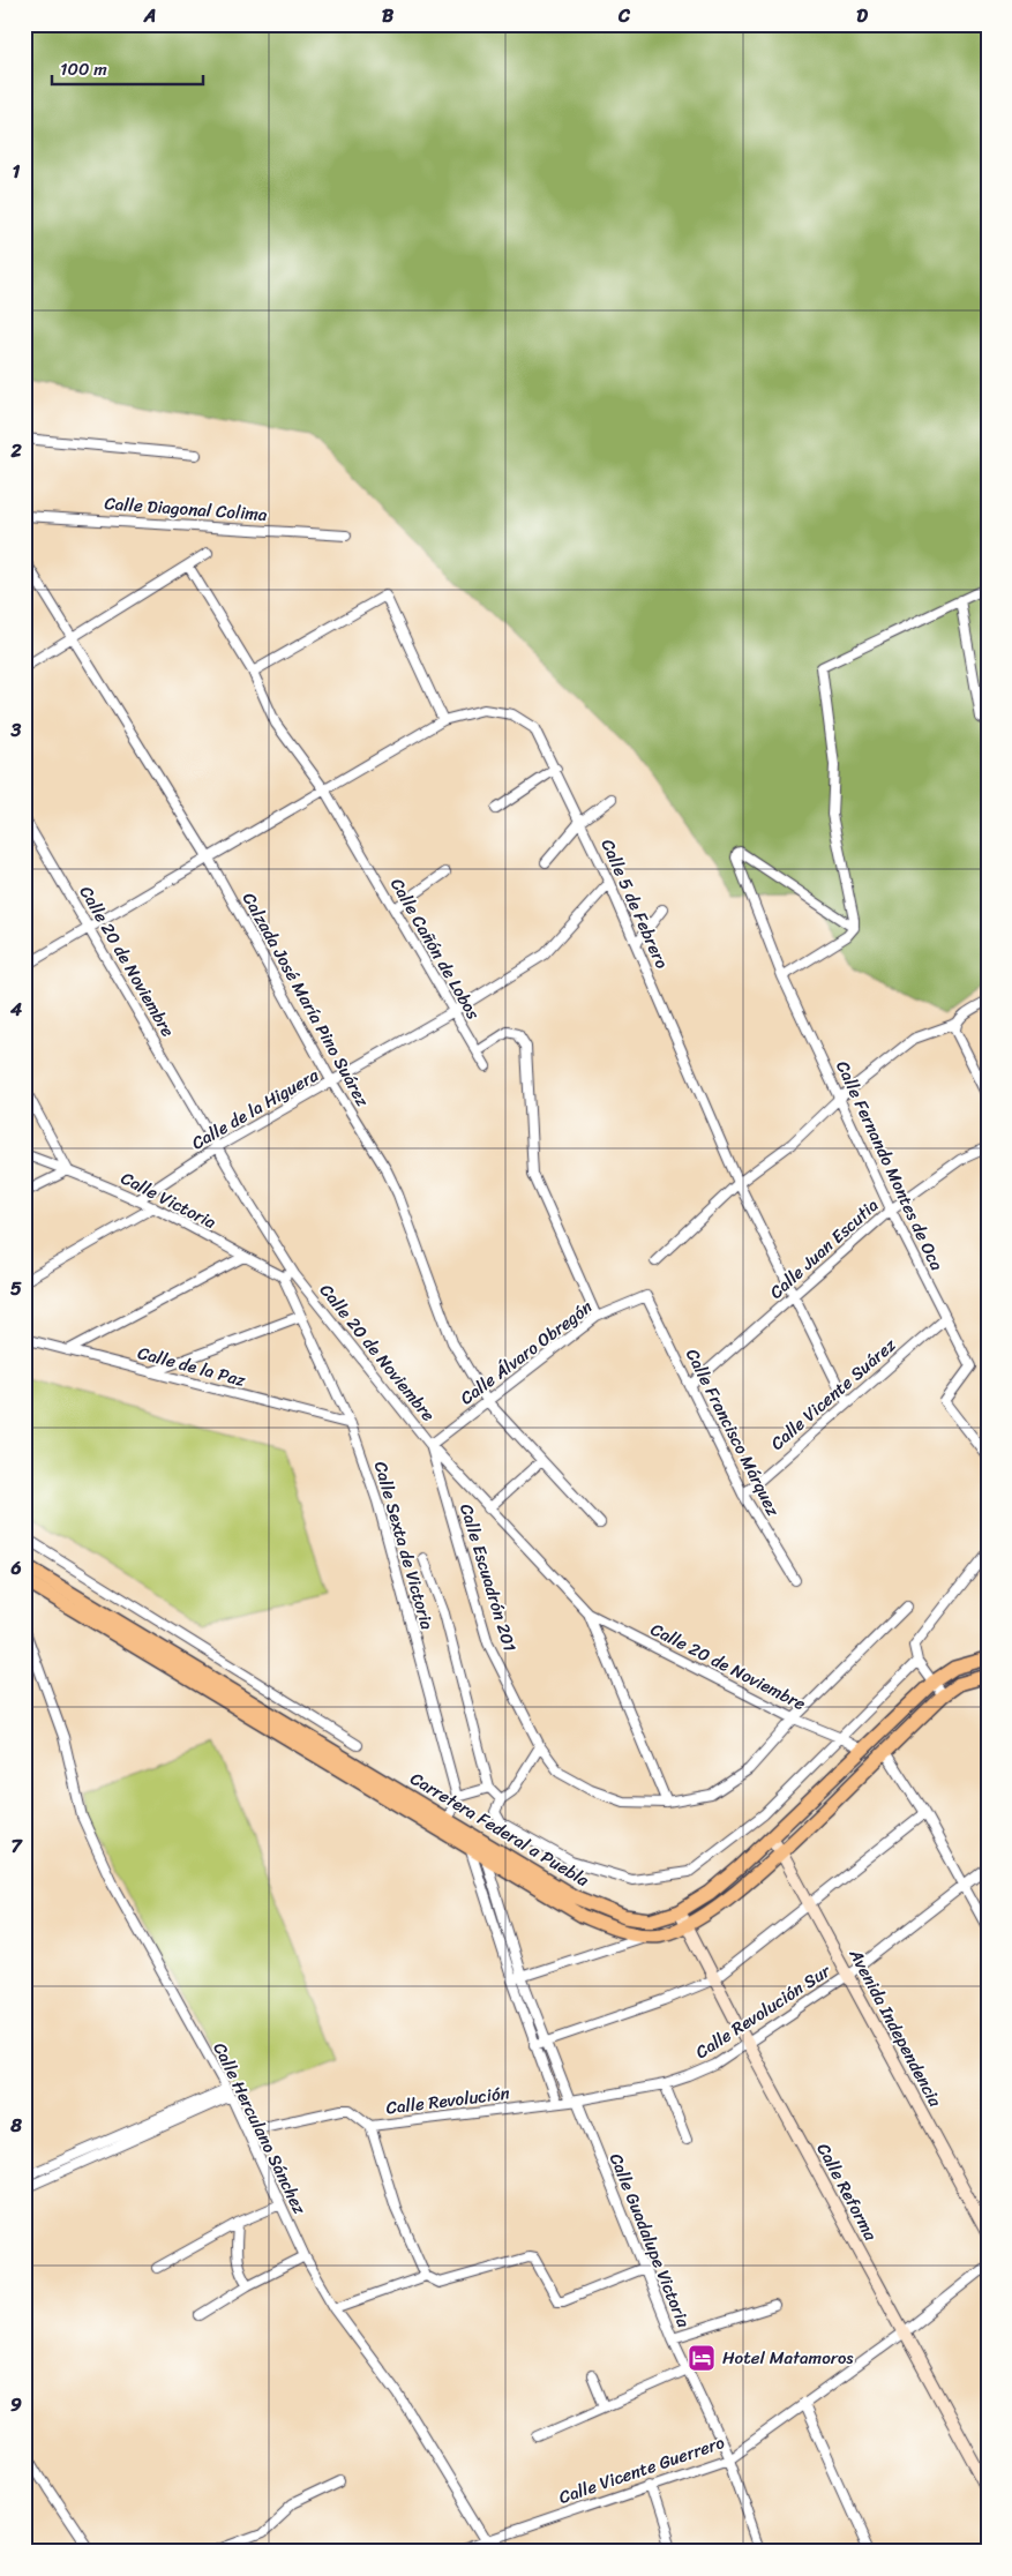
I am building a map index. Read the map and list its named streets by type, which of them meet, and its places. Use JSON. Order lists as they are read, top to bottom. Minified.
{"streets":{"main road":["Carretera Federal a Puebla"],"street":["Calle Diagonal Colima","Calle 5 de Febrero","Calle Cañón de Lobos","Calle 20 de Noviembre","Calzada José María Pino Suárez","Calle de la Higuera","Calle Fernando Montes de Oca","Calle Victoria","Calle Juan Escutia","Calle Álvaro Obregón","Calle de la Paz","Calle Vicente Suárez","Calle Francisco Márquez","Calle Sexta de Victoria","Calle Escuadrón 201","Calle Revolución Sur","Avenida Independencia","Calle Revolución","Calle Herculano Sánchez","Calle Reforma","Calle Guadalupe Victoria","Calle Vicente Guerrero"]},"crossings":[["Calle 5 de Febrero","Calle Cañón de Lobos"],["Calle 5 de Febrero","Calle 20 de Noviembre"],["Calle 5 de Febrero","Calzada José María Pino Suárez"],["Calle 5 de Febrero","Calle de la Higuera"],["Calle Cañón de Lobos","Calle de la Higuera"],["Calle 20 de Noviembre","Calle de la Higuera"],["Calle 20 de Noviembre","Calle Álvaro Obregón"],["Calle 20 de Noviembre","Calle Escuadrón 201"],["Calle 20 de Noviembre","Carretera Federal a Puebla"],["Calzada José María Pino Suárez","Calle de la Higuera"],["Calzada José María Pino Suárez","Calle Álvaro Obregón"],["Calle de la Higuera","Calle Victoria"],["Calle Fernando Montes de Oca","Calle Juan Escutia"],["Calle Fernando Montes de Oca","Calle Vicente Suárez"],["Calle Victoria","Calle Sexta de Victoria"],["Calle Juan Escutia","Calle Francisco Márquez"],["Calle Álvaro Obregón","Calle Francisco Márquez"],["Calle Álvaro Obregón","Calle Escuadrón 201"],["Calle de la Paz","Calle Sexta de Victoria"],["Calle Vicente Suárez","Calle Francisco Márquez"],["Carretera Federal a Puebla","Avenida Independencia"],["Carretera Federal a Puebla","Calle Reforma"],["Carretera Federal a Puebla","Calle Guadalupe Victoria"],["Calle Revolución Sur","Avenida Independencia"],["Calle Revolución Sur","Calle Revolución"],["Calle Revolución Sur","Calle Reforma"],["Calle Revolución Sur","Calle Guadalupe Victoria"],["Calle Revolución","Calle Herculano Sánchez"],["Calle Herculano Sánchez","Calle Vicente Guerrero"],["Calle Reforma","Calle Vicente Guerrero"],["Calle Guadalupe Victoria","Calle Vicente Guerrero"]],"places":{"hotel":["Hotel Matamoros"]},"scale_bar":"100 m","grid":{"columns":["A","B","C","D"],"rows":["1","2","3","4","5","6","7","8","9"]}}
